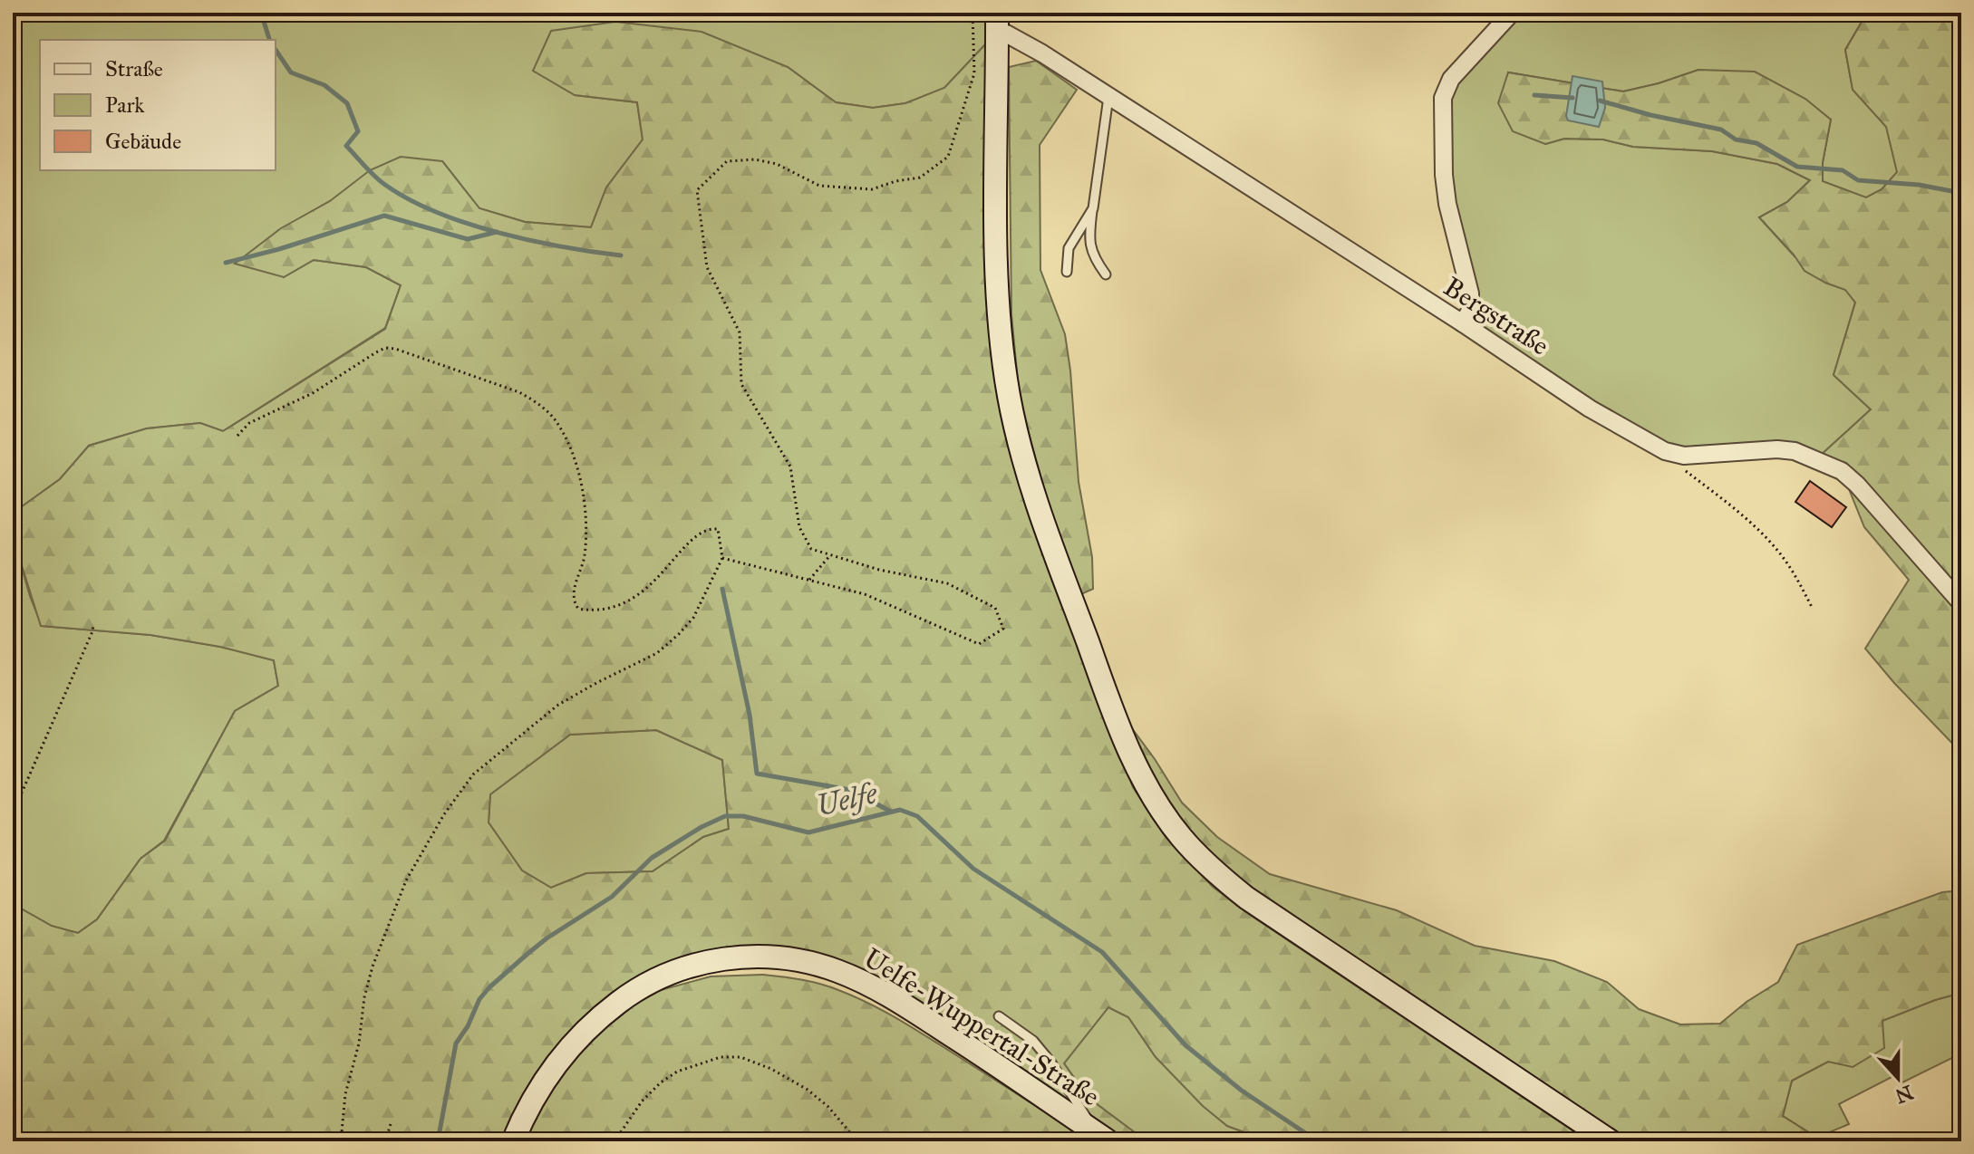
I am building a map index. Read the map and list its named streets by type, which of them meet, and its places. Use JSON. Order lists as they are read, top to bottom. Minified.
{"streets":{"main road":["Uelfe-Wuppertal-Straße"],"street":["Bergstraße"]},"water":["Uelfe"],"legend":["Straße","Park","Gebäude"],"north":"bottom"}
